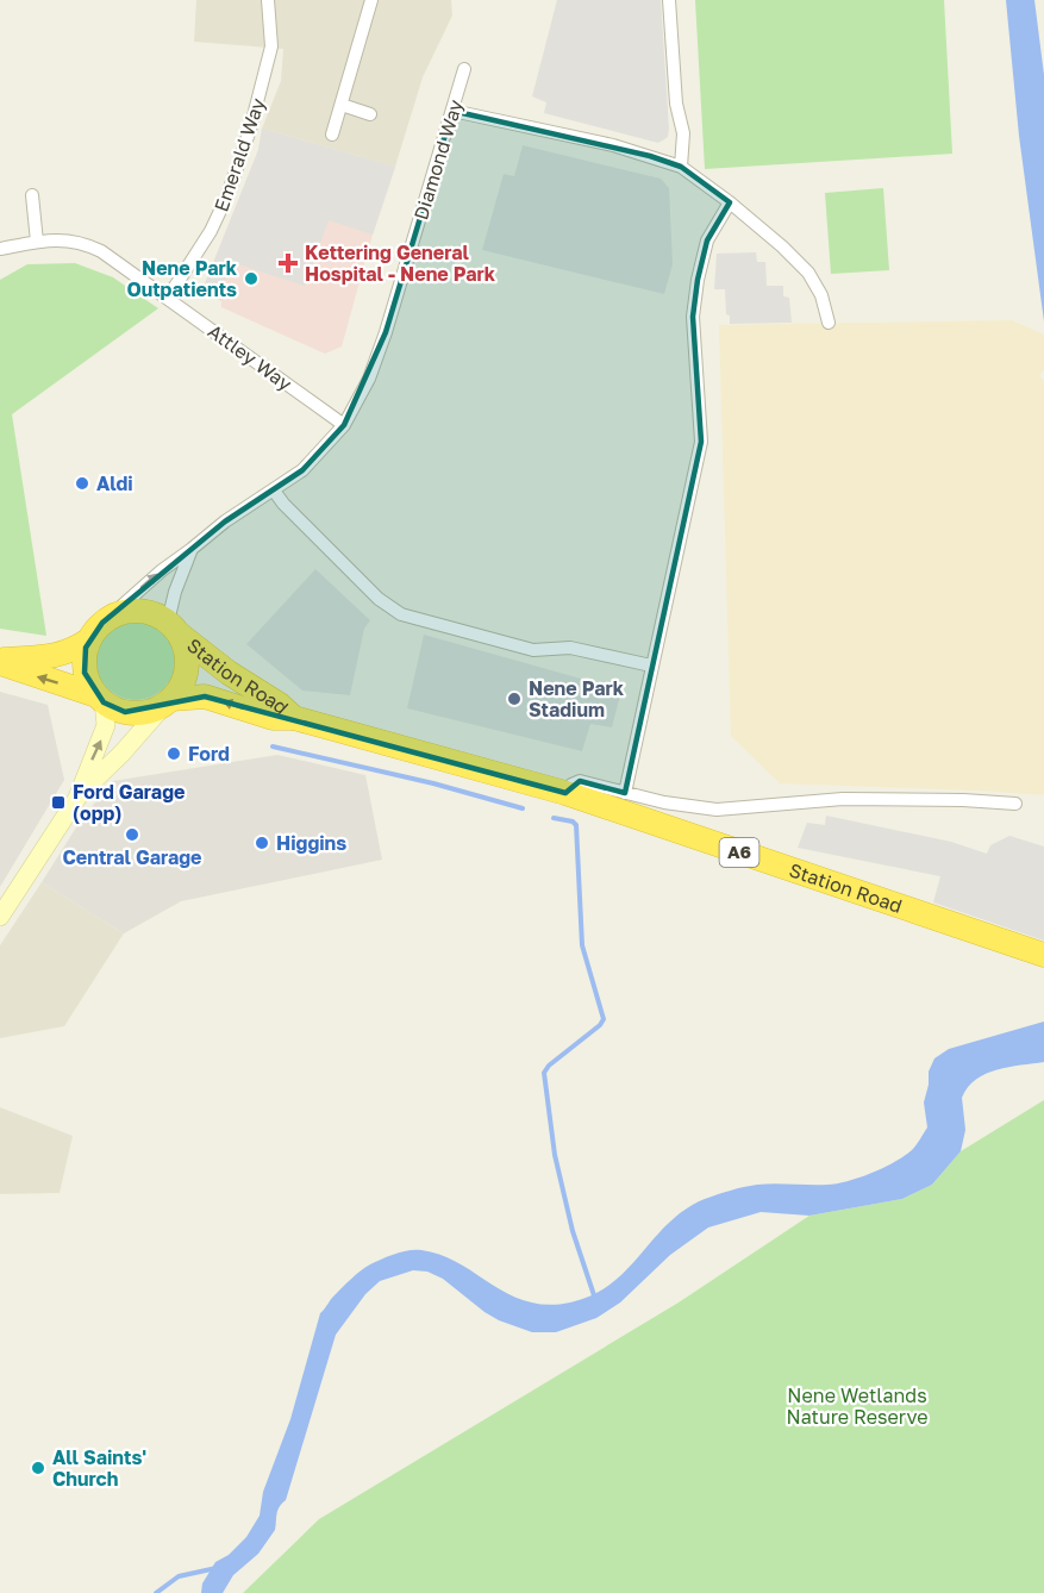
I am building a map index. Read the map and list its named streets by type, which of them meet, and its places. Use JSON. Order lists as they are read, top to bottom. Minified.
{"streets":{"highway":["Station Road","A6"],"street":["Emerald Way","Diamond Way","Attley Way"]},"crossings":[["Emerald Way","Attley Way"],["Diamond Way","Attley Way"],["Diamond Way","Station Road"]],"parks":["Nene Wetlands Nature Reserve"],"places":{"health":["Kettering General Hospital - Nene Park"],"other":["Nene Park Outpatients","Aldi","Nene Park Stadium","Ford","Central Garage","Higgins","All Saints' Church"],"transit":["Ford Garage (opp)"]}}
